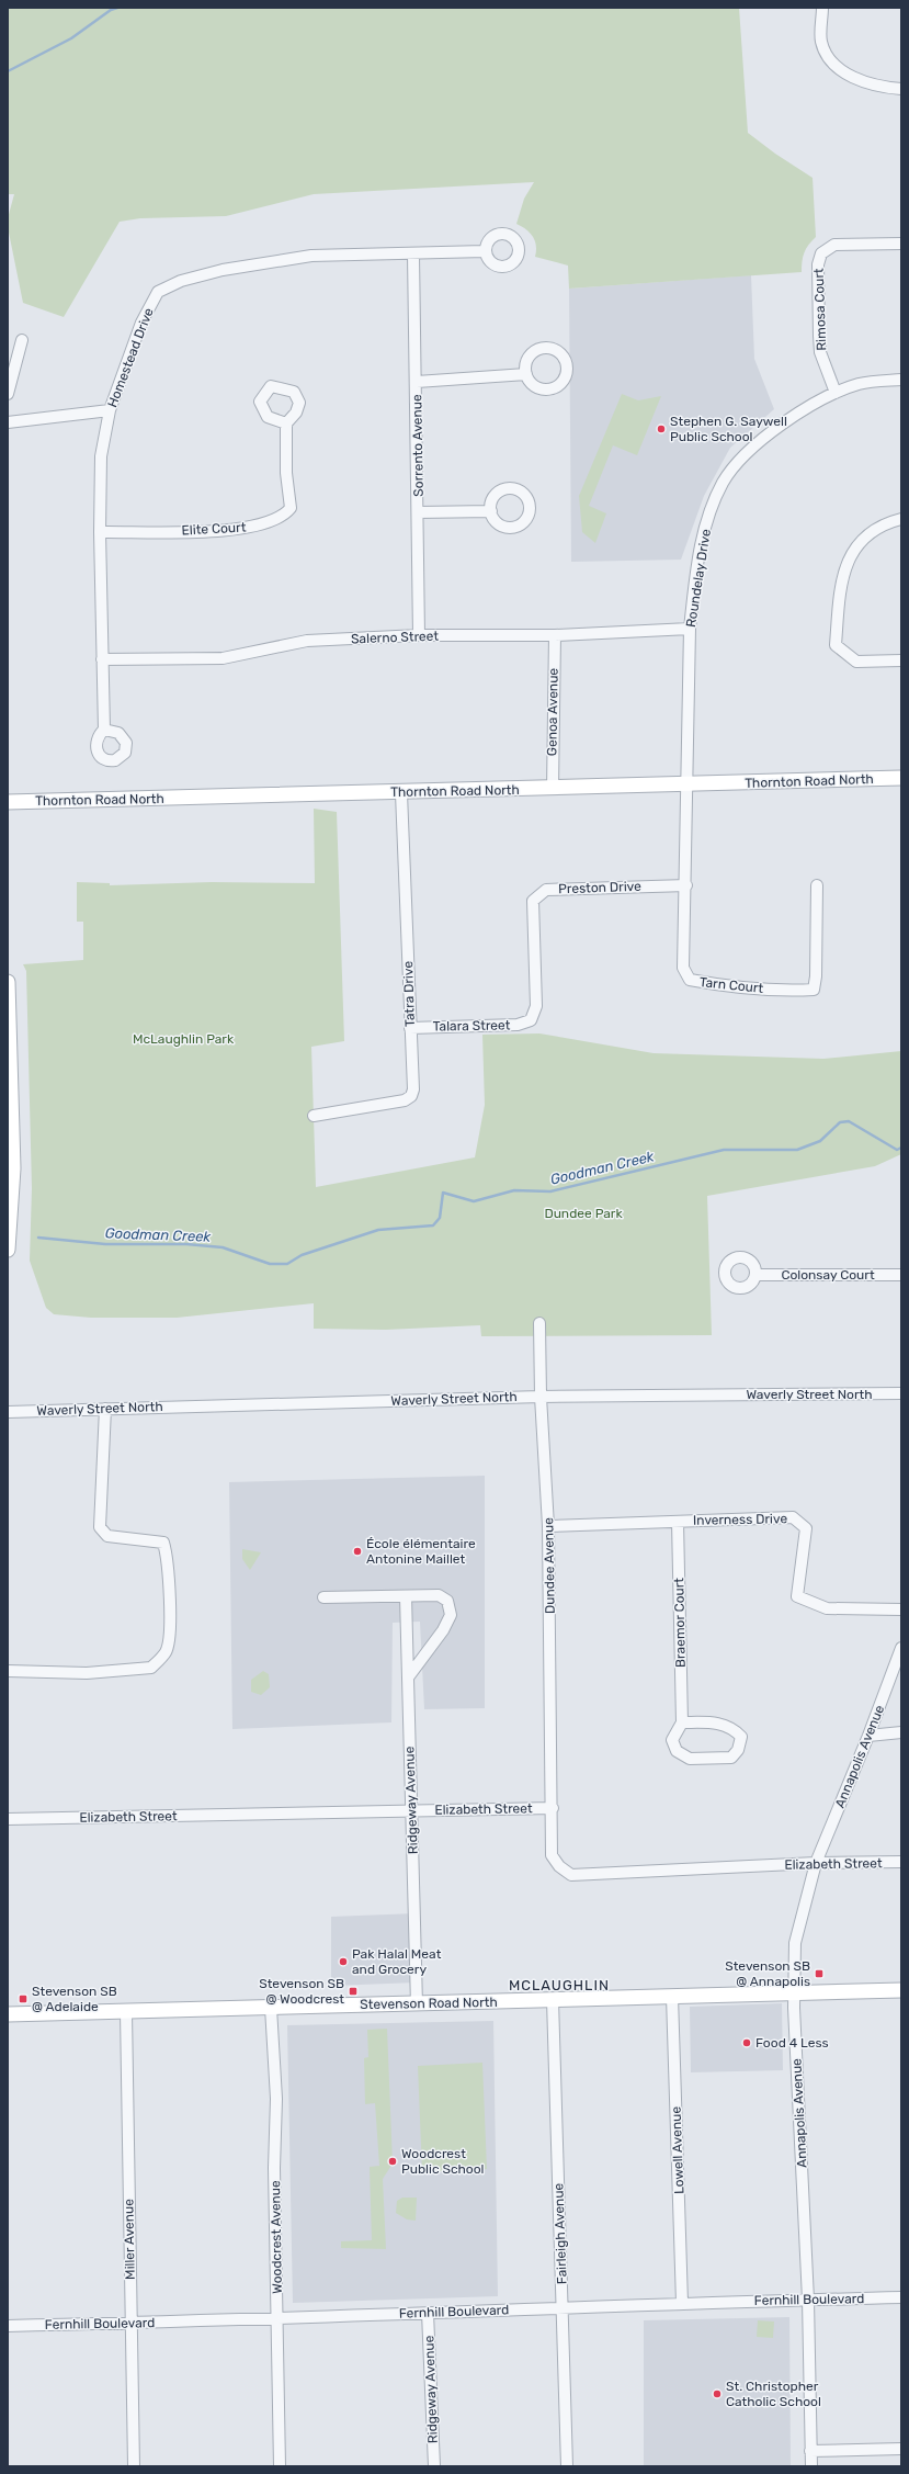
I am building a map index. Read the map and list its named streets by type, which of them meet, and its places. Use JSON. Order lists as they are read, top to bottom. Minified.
{"streets":{"main road":["Thornton Road North","Stevenson Road North"],"street":["Rimosa Court","Homestead Drive","Sorrento Avenue","Elite Court","Roundelay Drive","Salerno Street","Genoa Avenue","Preston Drive","Tarn Court","Tatra Drive","Talara Street","Colonsay Court","Waverly Street North","Inverness Drive","Dundee Avenue","Braemor Court","Annapolis Avenue","Ridgeway Avenue","Elizabeth Street","Lowell Avenue","Fairleigh Avenue","Woodcrest Avenue","Miller Avenue","Fernhill Boulevard"]},"crossings":[["Rimosa Court","Roundelay Drive"],["Homestead Drive","Sorrento Avenue"],["Homestead Drive","Elite Court"],["Homestead Drive","Salerno Street"],["Sorrento Avenue","Salerno Street"],["Roundelay Drive","Salerno Street"],["Roundelay Drive","Thornton Road North"],["Roundelay Drive","Tarn Court"],["Salerno Street","Genoa Avenue"],["Genoa Avenue","Thornton Road North"],["Thornton Road North","Tarn Court"],["Thornton Road North","Tatra Drive"],["Preston Drive","Tarn Court"],["Preston Drive","Talara Street"],["Tatra Drive","Talara Street"],["Waverly Street North","Dundee Avenue"],["Inverness Drive","Dundee Avenue"],["Inverness Drive","Braemor Court"],["Dundee Avenue","Elizabeth Street"],["Annapolis Avenue","Elizabeth Street"],["Annapolis Avenue","Stevenson Road North"],["Annapolis Avenue","Fernhill Boulevard"],["Ridgeway Avenue","Elizabeth Street"],["Ridgeway Avenue","Stevenson Road North"],["Ridgeway Avenue","Fernhill Boulevard"],["Stevenson Road North","Lowell Avenue"],["Stevenson Road North","Fairleigh Avenue"],["Stevenson Road North","Woodcrest Avenue"],["Stevenson Road North","Miller Avenue"],["Lowell Avenue","Fernhill Boulevard"],["Fairleigh Avenue","Fernhill Boulevard"],["Woodcrest Avenue","Fernhill Boulevard"],["Miller Avenue","Fernhill Boulevard"]],"districts":["MCLAUGHLIN"],"water":["Goodman Creek"],"parks":["McLaughlin Park","Dundee Park"],"places":{"other":["Stephen G. Saywell Public School","École élémentaire Antonine Maillet","Pak Halal Meat and Grocery","Food 4 Less","Woodcrest Public School","St. Christopher Catholic School"],"transit":["Stevenson SB @ Annapolis","Stevenson SB @ Woodcrest","Stevenson SB @ Adelaide"]}}
